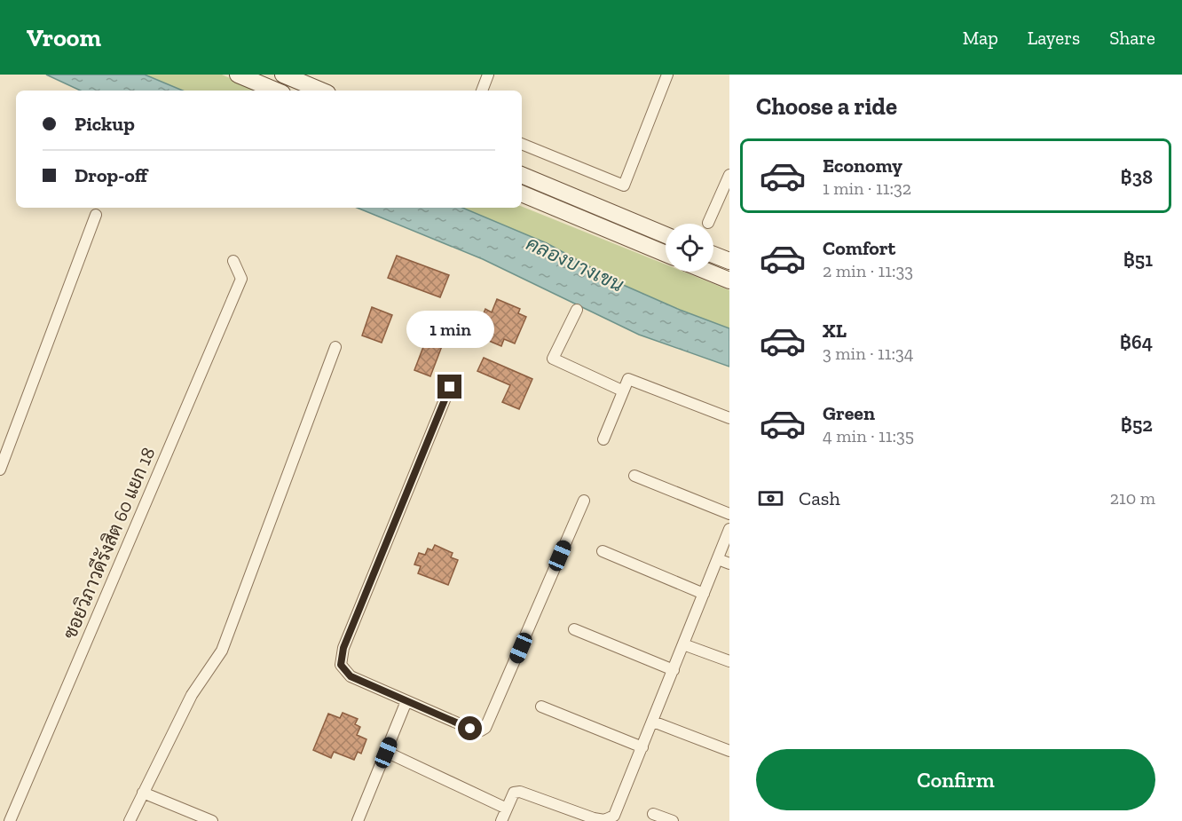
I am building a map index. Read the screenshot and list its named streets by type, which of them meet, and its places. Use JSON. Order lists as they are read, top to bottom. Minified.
{"streets":{"street":["ซอยวิภาวดีรังสิต 60 แยก 18"]},"water":["คลองบางเขน"],"page":{"header":"Vroom","nav":["Map","Layers","Share"],"heading":"Choose a ride","banner":["Pickup","Drop-off"],"list":[{"name":"Economy","note":"1 min · 11:32","value":"฿38"},{"name":"Comfort","note":"2 min · 11:33","value":"฿51"},{"name":"XL","note":"3 min · 11:34","value":"฿64"},{"name":"Green","note":"4 min · 11:35","value":"฿52"}],"bubble":"1 min","pay":["Cash","210 m"],"buttons":"Confirm"}}
